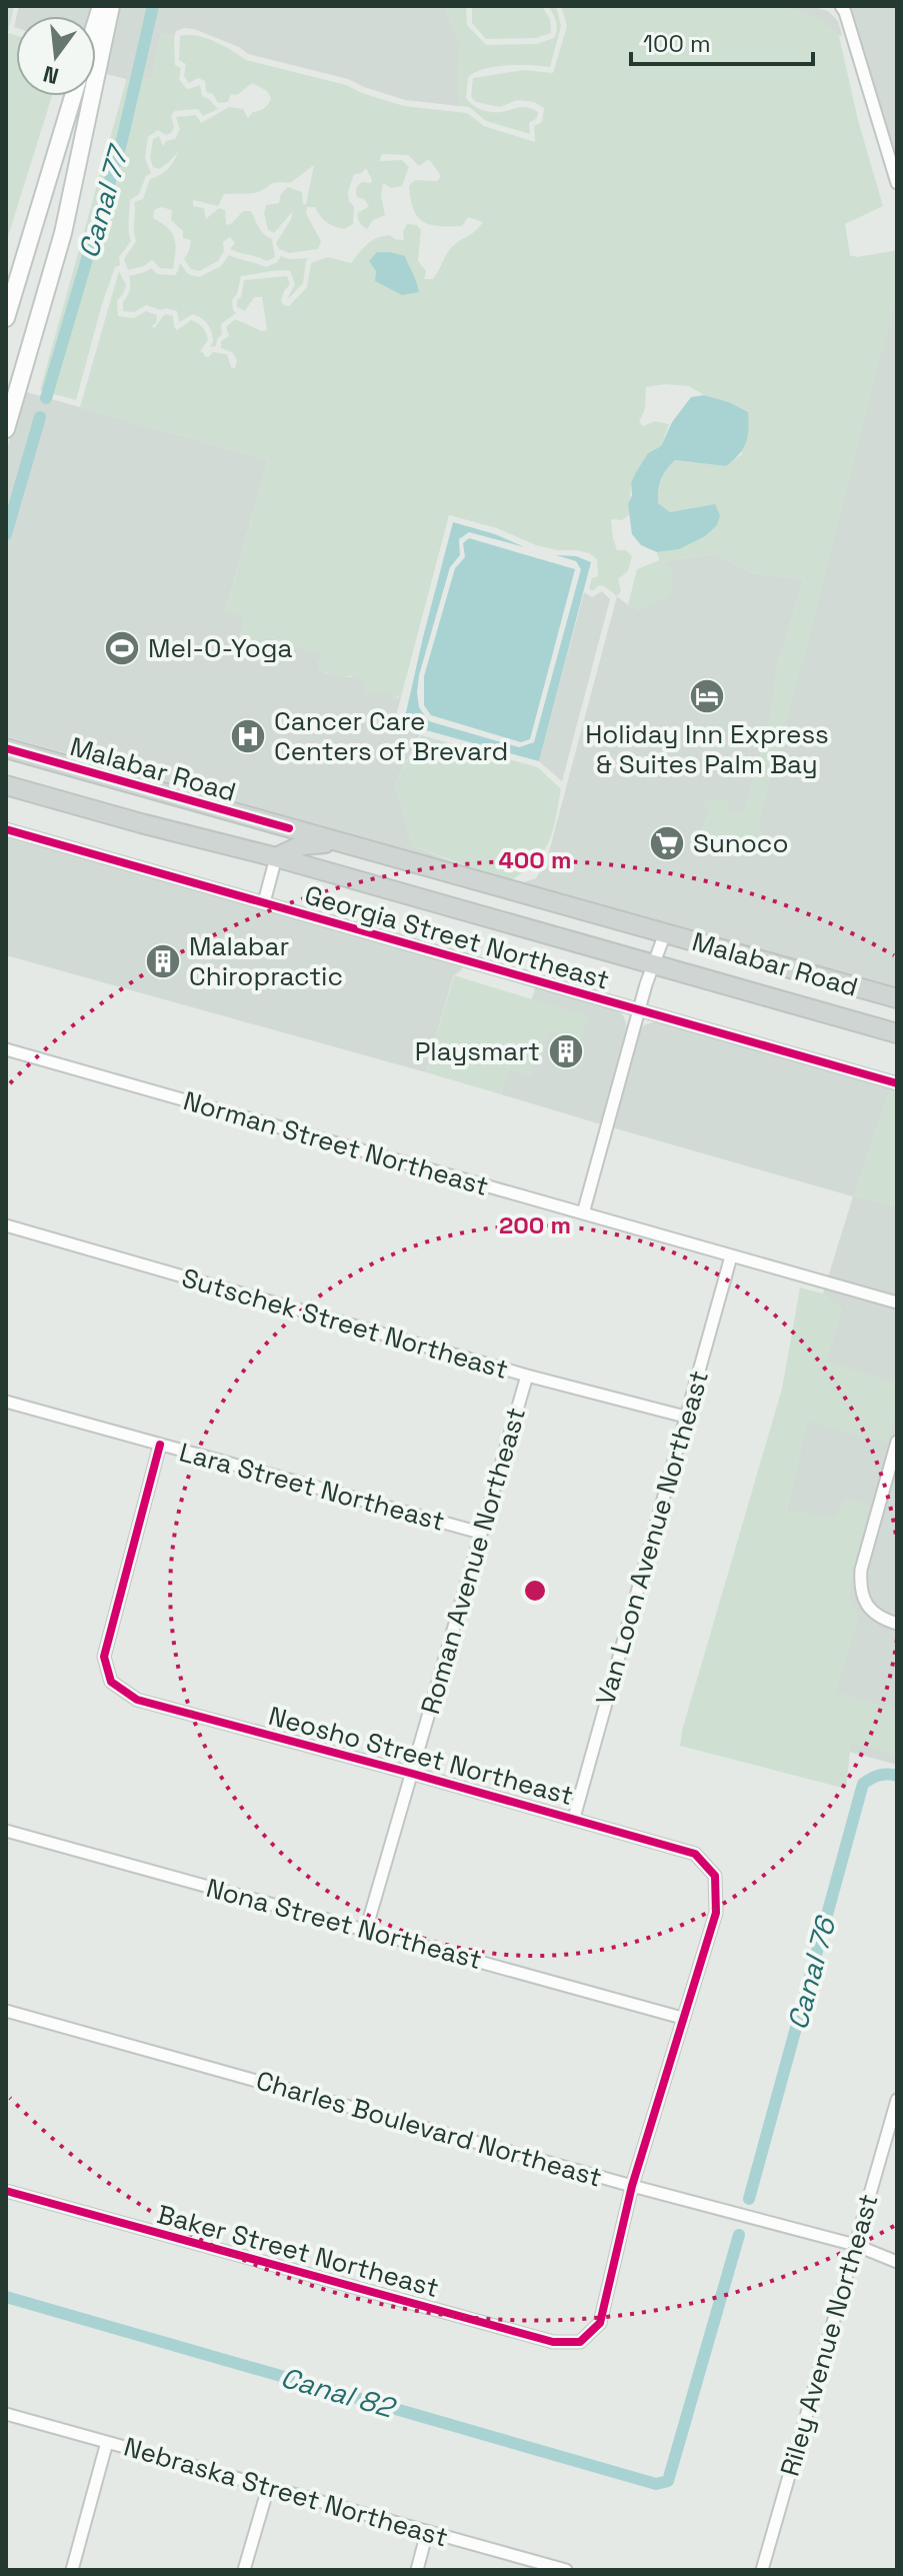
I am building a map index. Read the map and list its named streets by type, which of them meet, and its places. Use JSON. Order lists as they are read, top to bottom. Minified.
{"streets":{"main road":["Malabar Road"],"street":["Georgia Street Northeast","Norman Street Northeast","Sutschek Street Northeast","Lara Street Northeast","Van Loon Avenue Northeast","Roman Avenue Northeast","Neosho Street Northeast","Nona Street Northeast","Charles Boulevard Northeast","Baker Street Northeast","Riley Avenue Northeast","Nebraska Street Northeast"]},"crossings":[["Norman Street Northeast","Van Loon Avenue Northeast"],["Sutschek Street Northeast","Van Loon Avenue Northeast"],["Sutschek Street Northeast","Roman Avenue Northeast"],["Lara Street Northeast","Roman Avenue Northeast"],["Lara Street Northeast","Neosho Street Northeast"],["Van Loon Avenue Northeast","Neosho Street Northeast"],["Roman Avenue Northeast","Neosho Street Northeast"],["Roman Avenue Northeast","Nona Street Northeast"],["Neosho Street Northeast","Nona Street Northeast"],["Charles Boulevard Northeast","Baker Street Northeast"],["Charles Boulevard Northeast","Riley Avenue Northeast"]],"water":["Canal 77","Canal 76","Canal 82"],"places":{"sports":["Mel-O-Yoga"],"hotel":["Holiday Inn Express & Suites Palm Bay"],"hospital":["Cancer Care Centers of Brevard"],"supermarket":["Sunoco"],"building":["Malabar Chiropractic","Playsmart"]},"scale_bar":"100 m","north":"bottom","rings":["400 m","200 m"]}
